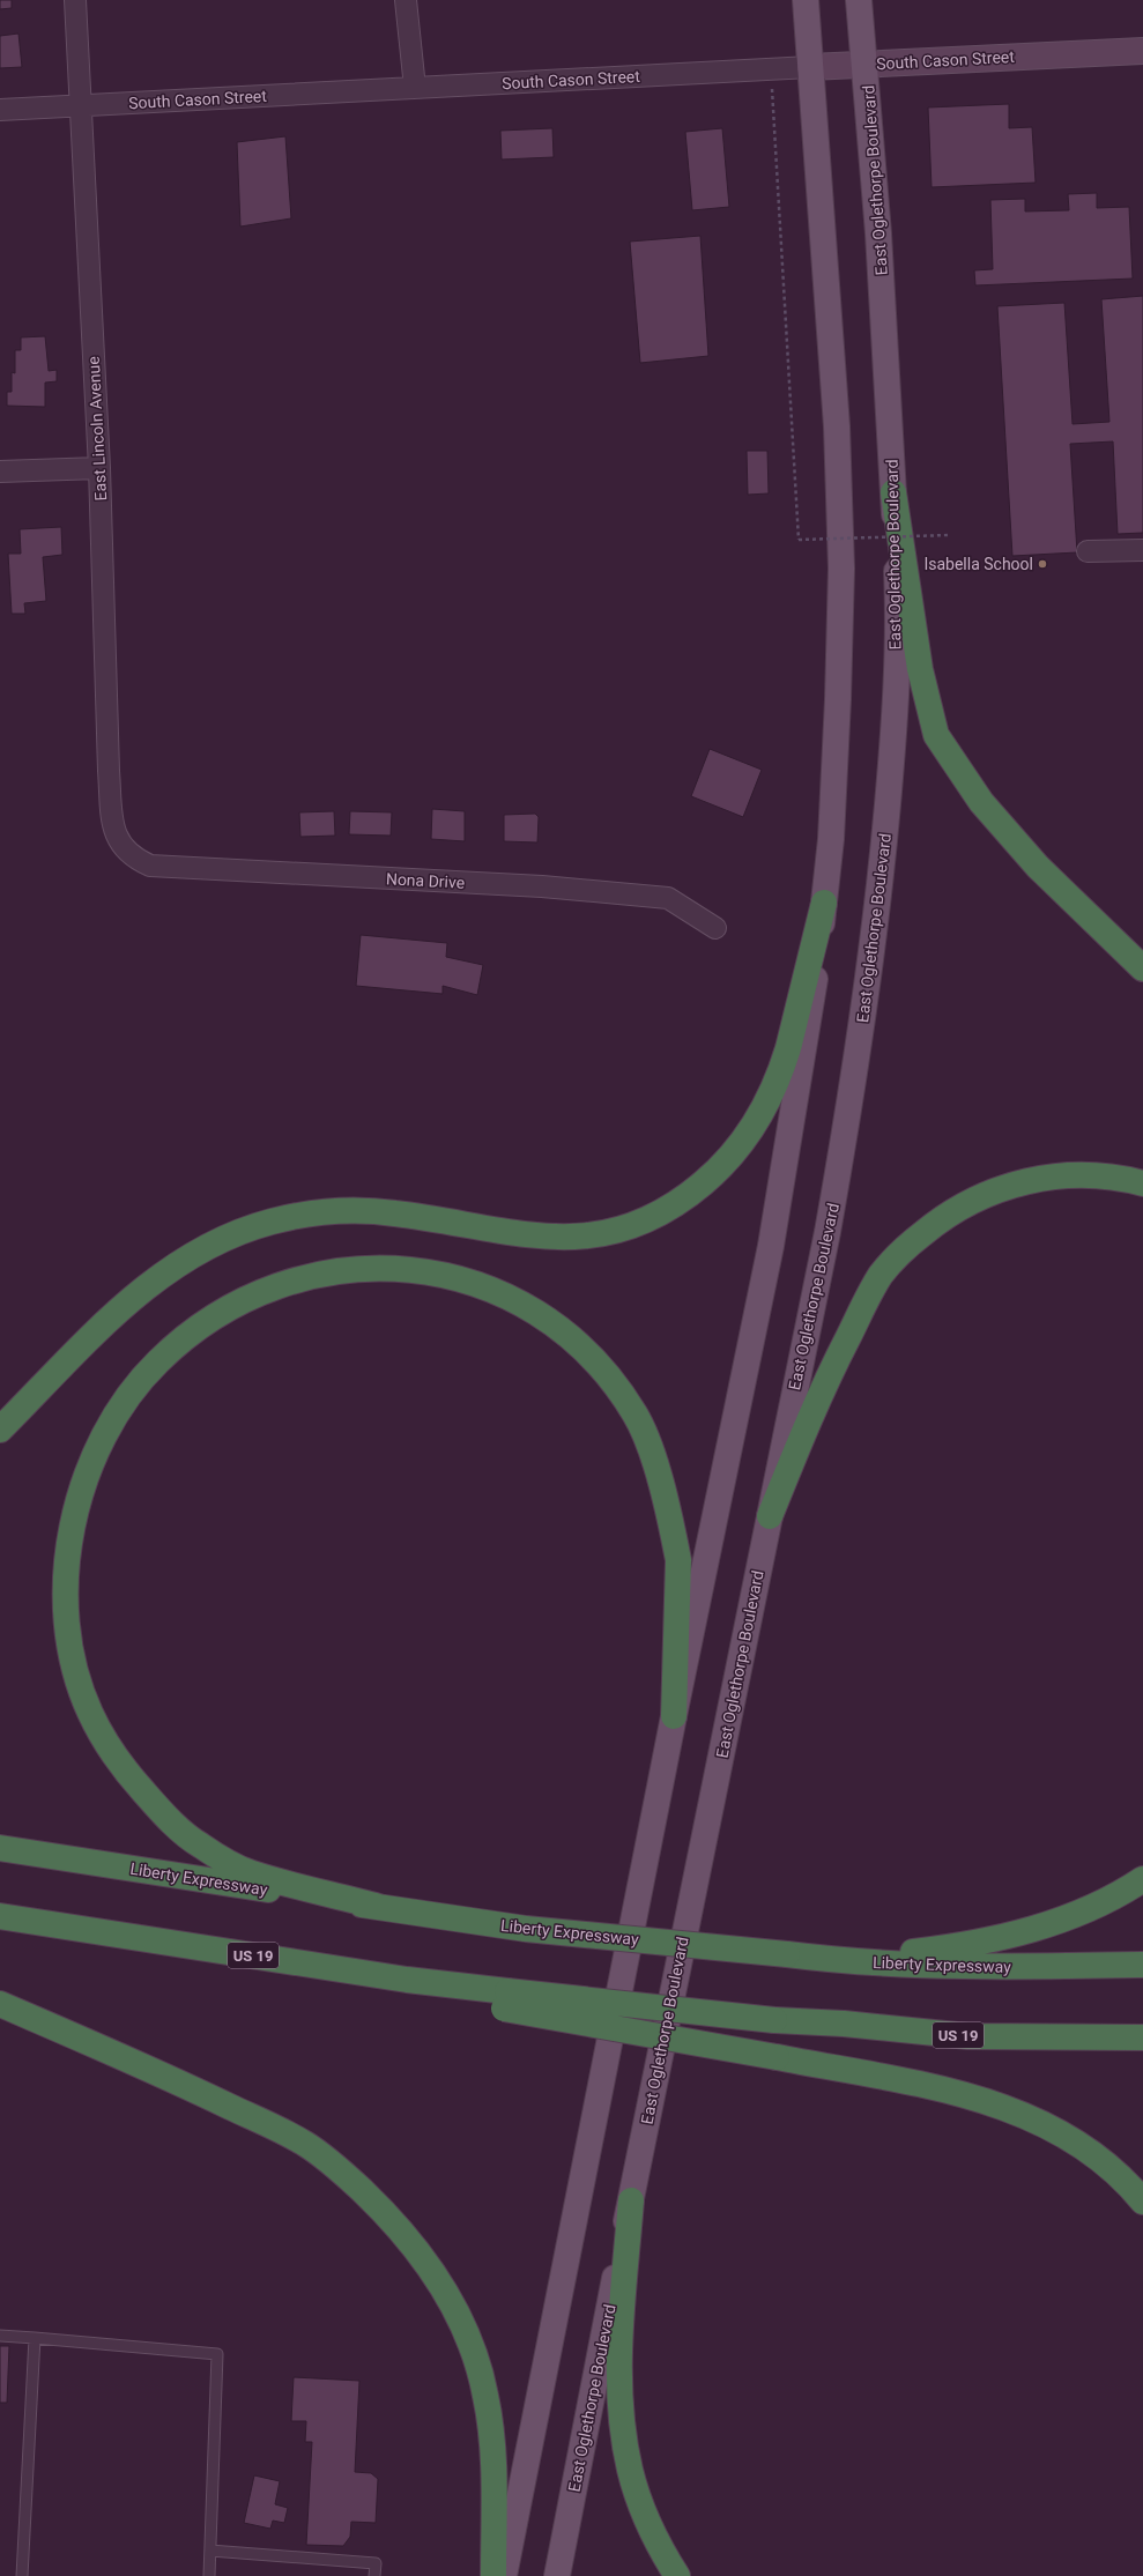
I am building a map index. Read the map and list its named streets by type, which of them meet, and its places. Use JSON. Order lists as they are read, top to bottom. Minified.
{"streets":{"highway":["Liberty Expressway","US 19"],"main road":["East Oglethorpe Boulevard"],"street":["South Cason Street","East Lincoln Avenue","Nona Drive"]},"crossings":[["South Cason Street","East Oglethorpe Boulevard"],["South Cason Street","East Lincoln Avenue"],["East Lincoln Avenue","Nona Drive"]],"places":["Isabella School"]}
